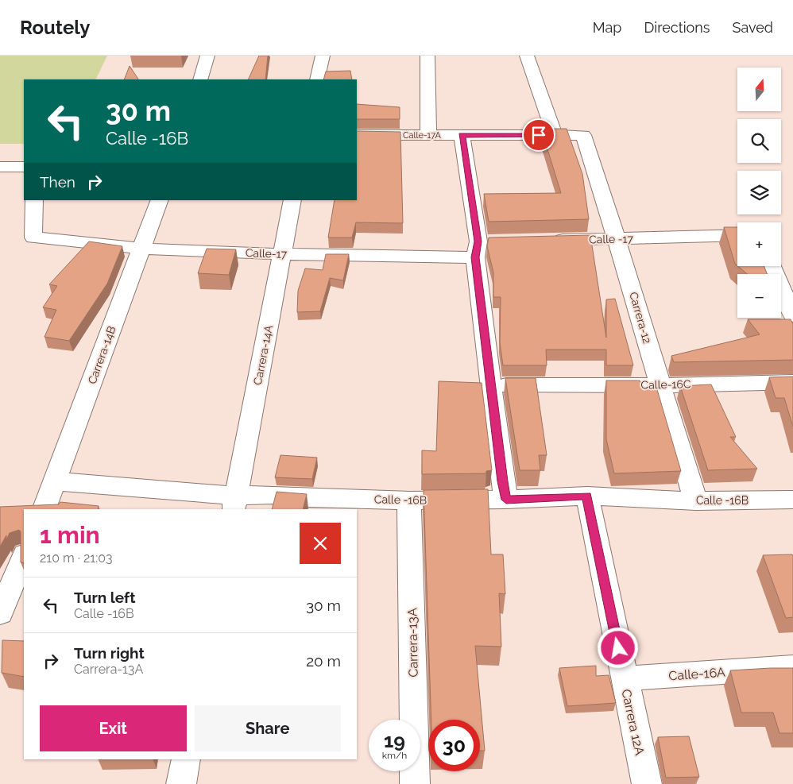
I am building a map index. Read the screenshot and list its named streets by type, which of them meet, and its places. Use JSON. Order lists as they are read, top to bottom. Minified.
{"streets":{"street":["Calle-17A","Calle -17","Calle-17","Carrera-12","Carrera-14B","Carrera-14A","Calle-16C","Calle -16B","Carrera-13A","Calle-16A","Carrera 12A"]},"crossings":[["Calle-17A","Carrera-12"],["Calle -17","Carrera-12"],["Calle-17","Carrera-14B"],["Calle-17","Carrera-14A"],["Carrera-12","Calle-16C"],["Carrera-12","Calle -16B"],["Carrera-14B","Calle -16B"],["Carrera-14A","Calle -16B"],["Calle -16B","Carrera-13A"],["Calle -16B","Carrera 12A"],["Calle-16A","Carrera 12A"]],"north":"top","page":{"header":"Routely","nav":["Map","Directions","Saved"],"map_buttons":["+","−"],"turn":["30 m","Calle -16B"],"then":"Then","heading":["1 min","210 m · 21:03"],"list":[{"name":"Turn left","note":"Calle -16B","value":"30 m"},{"name":"Turn right","note":"Carrera-13A","value":"20 m"}],"buttons":["Exit","Share"],"speed":"19 km/h","limit":"30"}}
